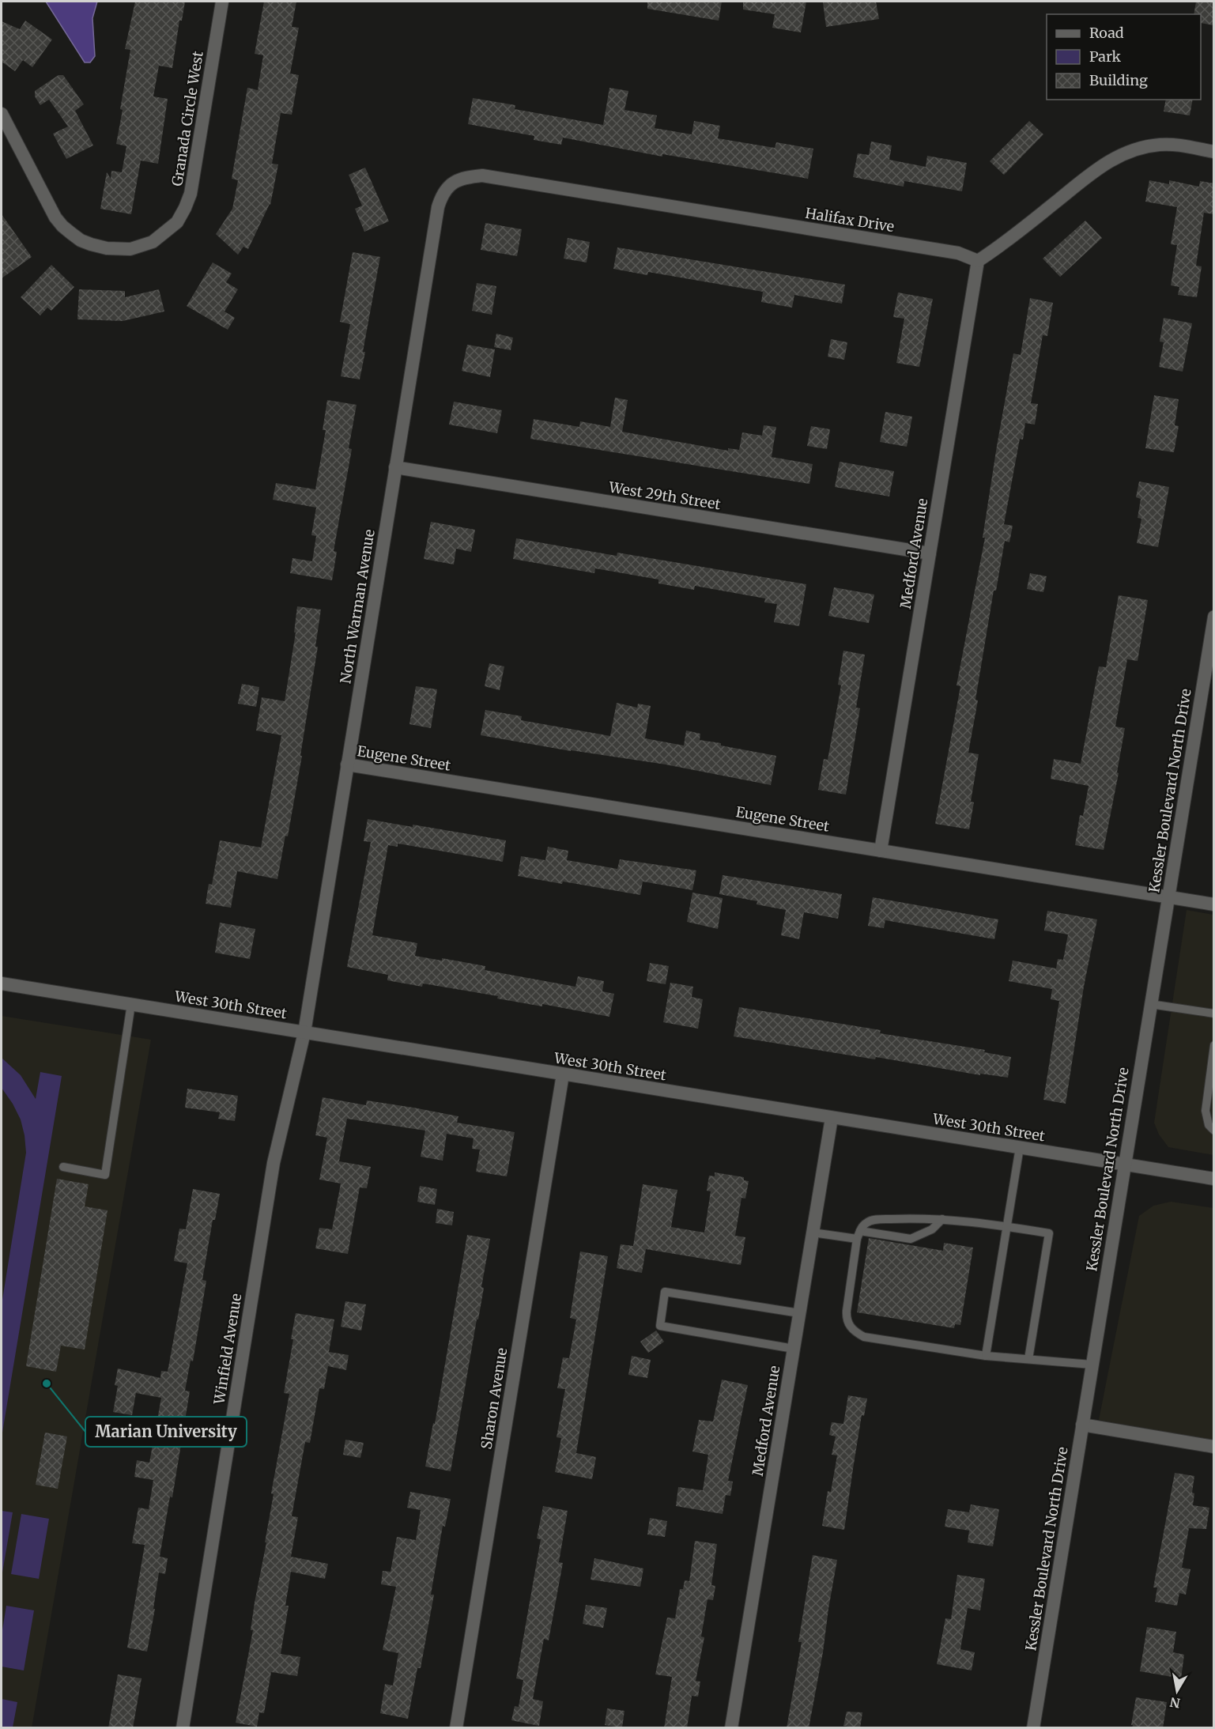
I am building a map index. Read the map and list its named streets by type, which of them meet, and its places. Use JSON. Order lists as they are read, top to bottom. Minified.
{"streets":{"street":["Granada Circle West","Halifax Drive","West 29th Street","Medford Avenue","North Warman Avenue","Eugene Street","Kessler Boulevard North Drive","West 30th Street","Winfield Avenue","Sharon Avenue"]},"crossings":[["Halifax Drive","Medford Avenue"],["Halifax Drive","North Warman Avenue"],["West 29th Street","Medford Avenue"],["West 29th Street","North Warman Avenue"],["Medford Avenue","Eugene Street"],["Medford Avenue","West 30th Street"],["North Warman Avenue","Eugene Street"],["North Warman Avenue","West 30th Street"],["North Warman Avenue","Winfield Avenue"],["Eugene Street","Kessler Boulevard North Drive"],["Kessler Boulevard North Drive","West 30th Street"],["West 30th Street","Winfield Avenue"],["West 30th Street","Sharon Avenue"]],"places":["Marian University"],"legend":["Road","Park","Building"],"north":"bottom"}
